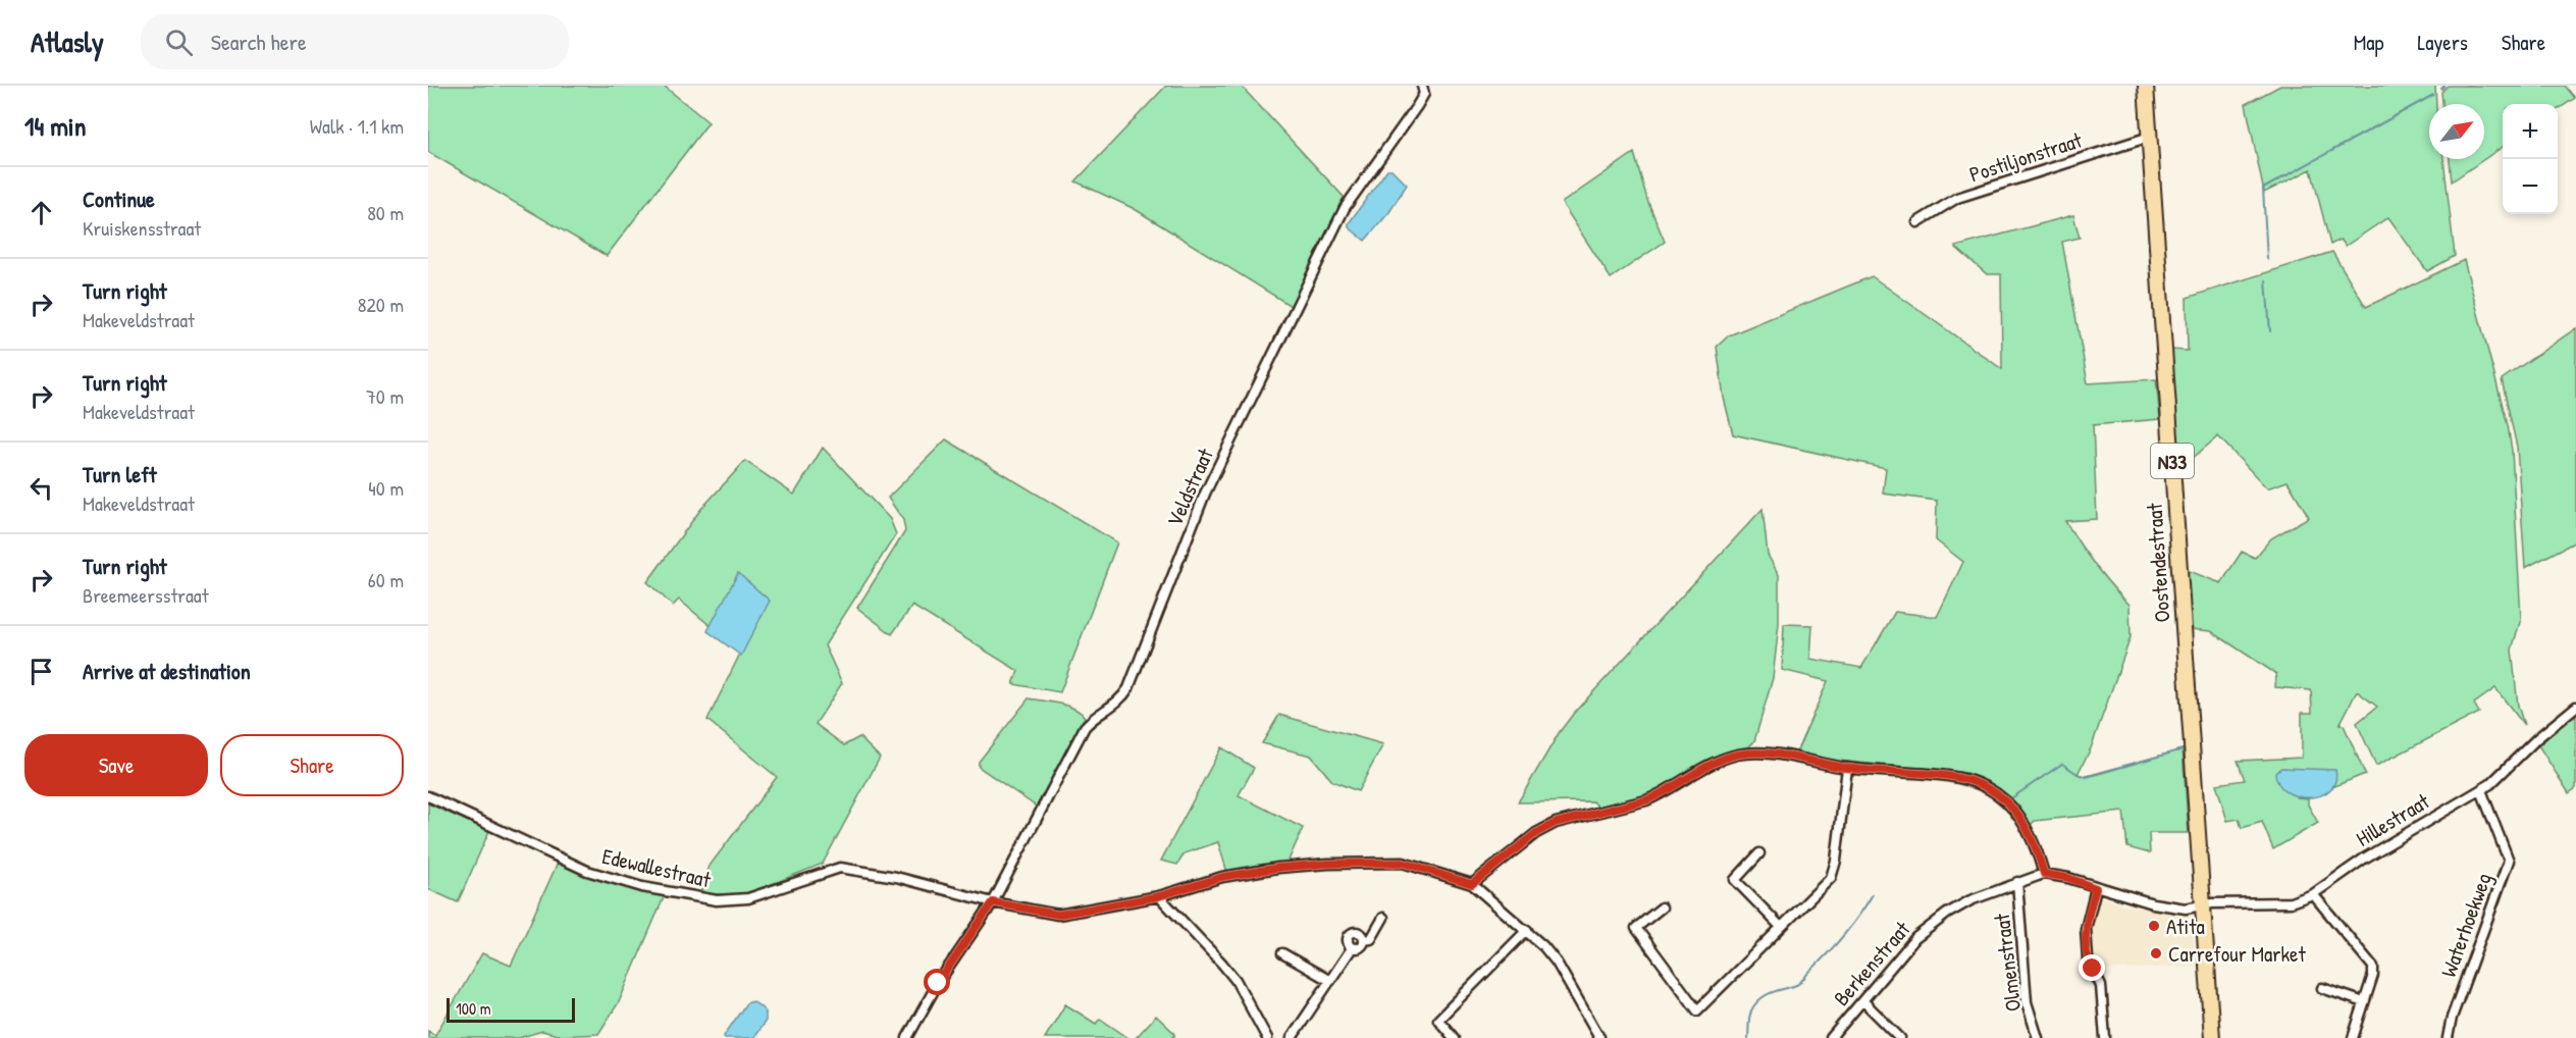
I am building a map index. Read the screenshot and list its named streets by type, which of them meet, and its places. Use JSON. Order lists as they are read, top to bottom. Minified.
{"streets":{"main road":["N33","Oostendestraat"],"street":["Postiljonstraat","Veldstraat","Hillestraat","Edewallestraat","Waterhoekweg","Olmenstraat","Berkenstraat"]},"crossings":[["Postiljonstraat","Oostendestraat"],["Veldstraat","Edewallestraat"],["Oostendestraat","Hillestraat"],["Hillestraat","Waterhoekweg"],["Hillestraat","Berkenstraat"],["Olmenstraat","Berkenstraat"]],"places":["Atita","Carrefour Market"],"scale_bar":"100 m","north":"top right","page":{"header":"Atlasly","search":"Search here","nav":["Map","Layers","Share"],"heading":["14 min","Walk · 1.1 km"],"map_buttons":["+","−"],"list":[["Continue","Kruiskensstraat","80 m"],["Turn right","Makeveldstraat","820 m"],["Turn right","Makeveldstraat","70 m"],["Turn left","Makeveldstraat","40 m"],["Turn right","Breemeersstraat","60 m"],"Arrive at destination"],"buttons":["Save","Share"],"scale":"100 m"}}
